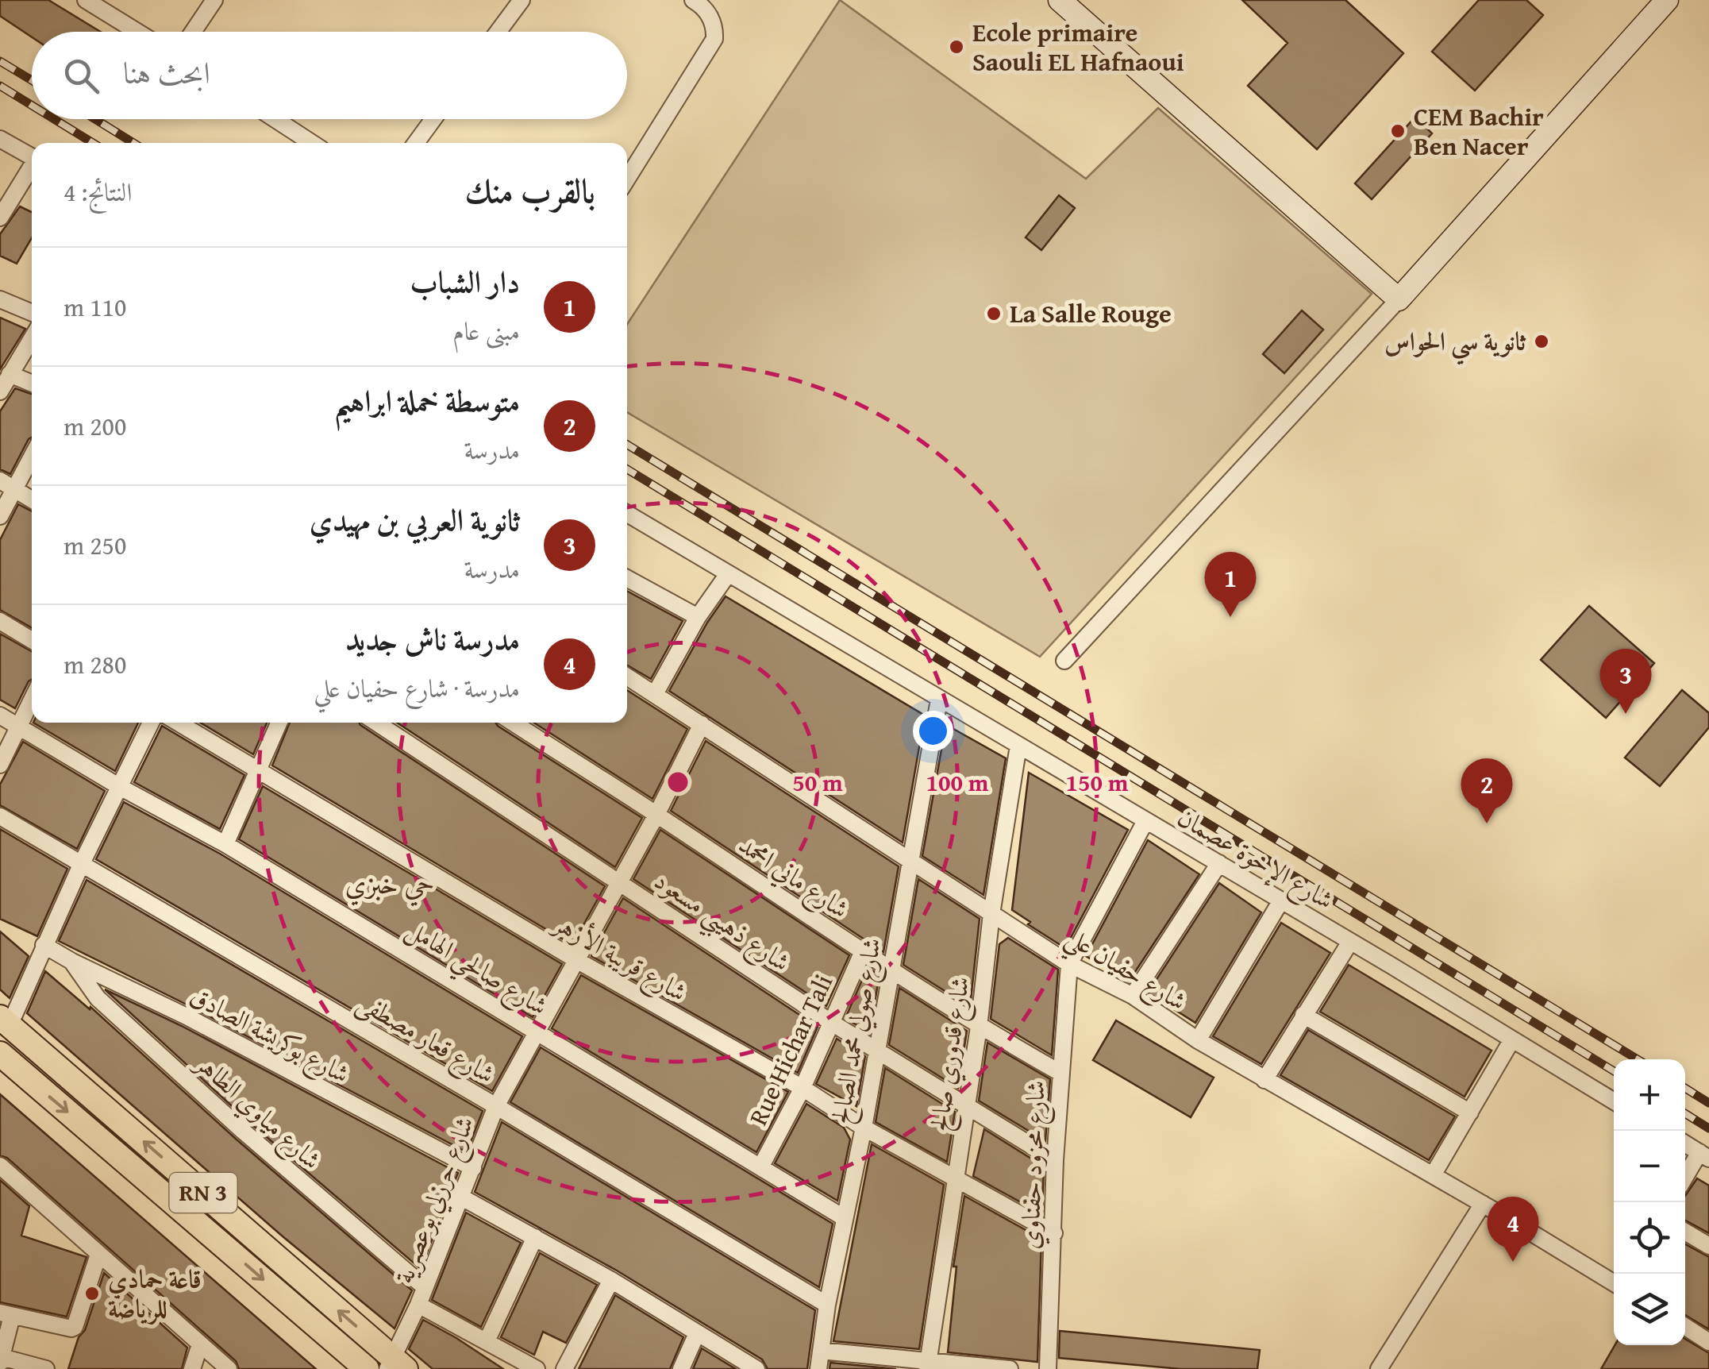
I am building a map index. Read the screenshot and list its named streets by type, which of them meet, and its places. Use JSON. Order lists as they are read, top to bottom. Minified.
{"streets":{"main road":["RN 3"],"street":["شارع الإخوة عصمان","شارع ماني امحمد","شارع ذهيبي مسعود","شارع قريبة الأزهر","شارع صالحي الهامل","شارع حفيان علي","شارع صولي محمد الصالح","شارع بوكريشة الصادق","شارع قعار مصطفى","Rue Hichar Tali","شارع قدوري صالح","شارع مياوي الطاهر","شارع محزود حفناوي","شارع حرزلي بوعصرية"]},"crossings":[["شارع الإخوة عصمان","شارع صولي محمد الصالح"],["شارع الإخوة عصمان","شارع قدوري صالح"],["شارع ماني امحمد","شارع صولي محمد الصالح"],["شارع ماني امحمد","Rue Hichar Tali"],["شارع ماني امحمد","شارع قدوري صالح"],["شارع ماني امحمد","شارع محزود حفناوي"],["شارع ماني امحمد","شارع حرزلي بوعصرية"],["شارع ذهيبي مسعود","شارع صولي محمد الصالح"],["شارع ذهيبي مسعود","Rue Hichar Tali"],["شارع ذهيبي مسعود","شارع قدوري صالح"],["شارع ذهيبي مسعود","شارع محزود حفناوي"],["شارع ذهيبي مسعود","شارع حرزلي بوعصرية"],["شارع قريبة الأزهر","شارع صولي محمد الصالح"],["شارع قريبة الأزهر","Rue Hichar Tali"],["شارع قريبة الأزهر","شارع قدوري صالح"],["شارع قريبة الأزهر","شارع محزود حفناوي"],["شارع قريبة الأزهر","شارع حرزلي بوعصرية"],["شارع صالحي الهامل","شارع صولي محمد الصالح"],["شارع صالحي الهامل","Rue Hichar Tali"],["شارع صالحي الهامل","شارع حرزلي بوعصرية"],["شارع حفيان علي","شارع صولي محمد الصالح"],["شارع حفيان علي","شارع قدوري صالح"],["شارع حفيان علي","شارع محزود حفناوي"],["شارع حفيان علي","شارع حرزلي بوعصرية"],["شارع صولي محمد الصالح","شارع قعار مصطفى"],["شارع بوكريشة الصادق","شارع مياوي الطاهر"],["شارع بوكريشة الصادق","شارع حرزلي بوعصرية"],["شارع قعار مصطفى","شارع حرزلي بوعصرية"],["شارع مياوي الطاهر","شارع حرزلي بوعصرية"],["RN 3","شارع حرزلي بوعصرية"]],"districts":["حي خبزي"],"places":["Ecole primaire Saouli EL Hafnaoui","CEM Bachir Ben Nacer","La Salle Rouge","ثانوية سي الحواس","قاعة حمادي للرياضة"],"page":{"search":"ابحث هنا","heading":["بالقرب منك","النتائج: 4"],"list":[{"mark":"1","name":"دار الشباب","note":"مبنى عام","value":"110 m"},{"mark":"2","name":"متوسطة خملة ابراهيم","note":"مدرسة","value":"200 m"},{"mark":"3","name":"ثانوية العربي بن مهيدي","note":"مدرسة","value":"250 m"},{"mark":"4","name":"مدرسة ناش جديد","note":"مدرسة · شارع حفيان علي","value":"280 m"}],"pins":["1","3","2","4"],"map_buttons":["+","−"]},"rings":["50 m","100 m","150 m"]}
